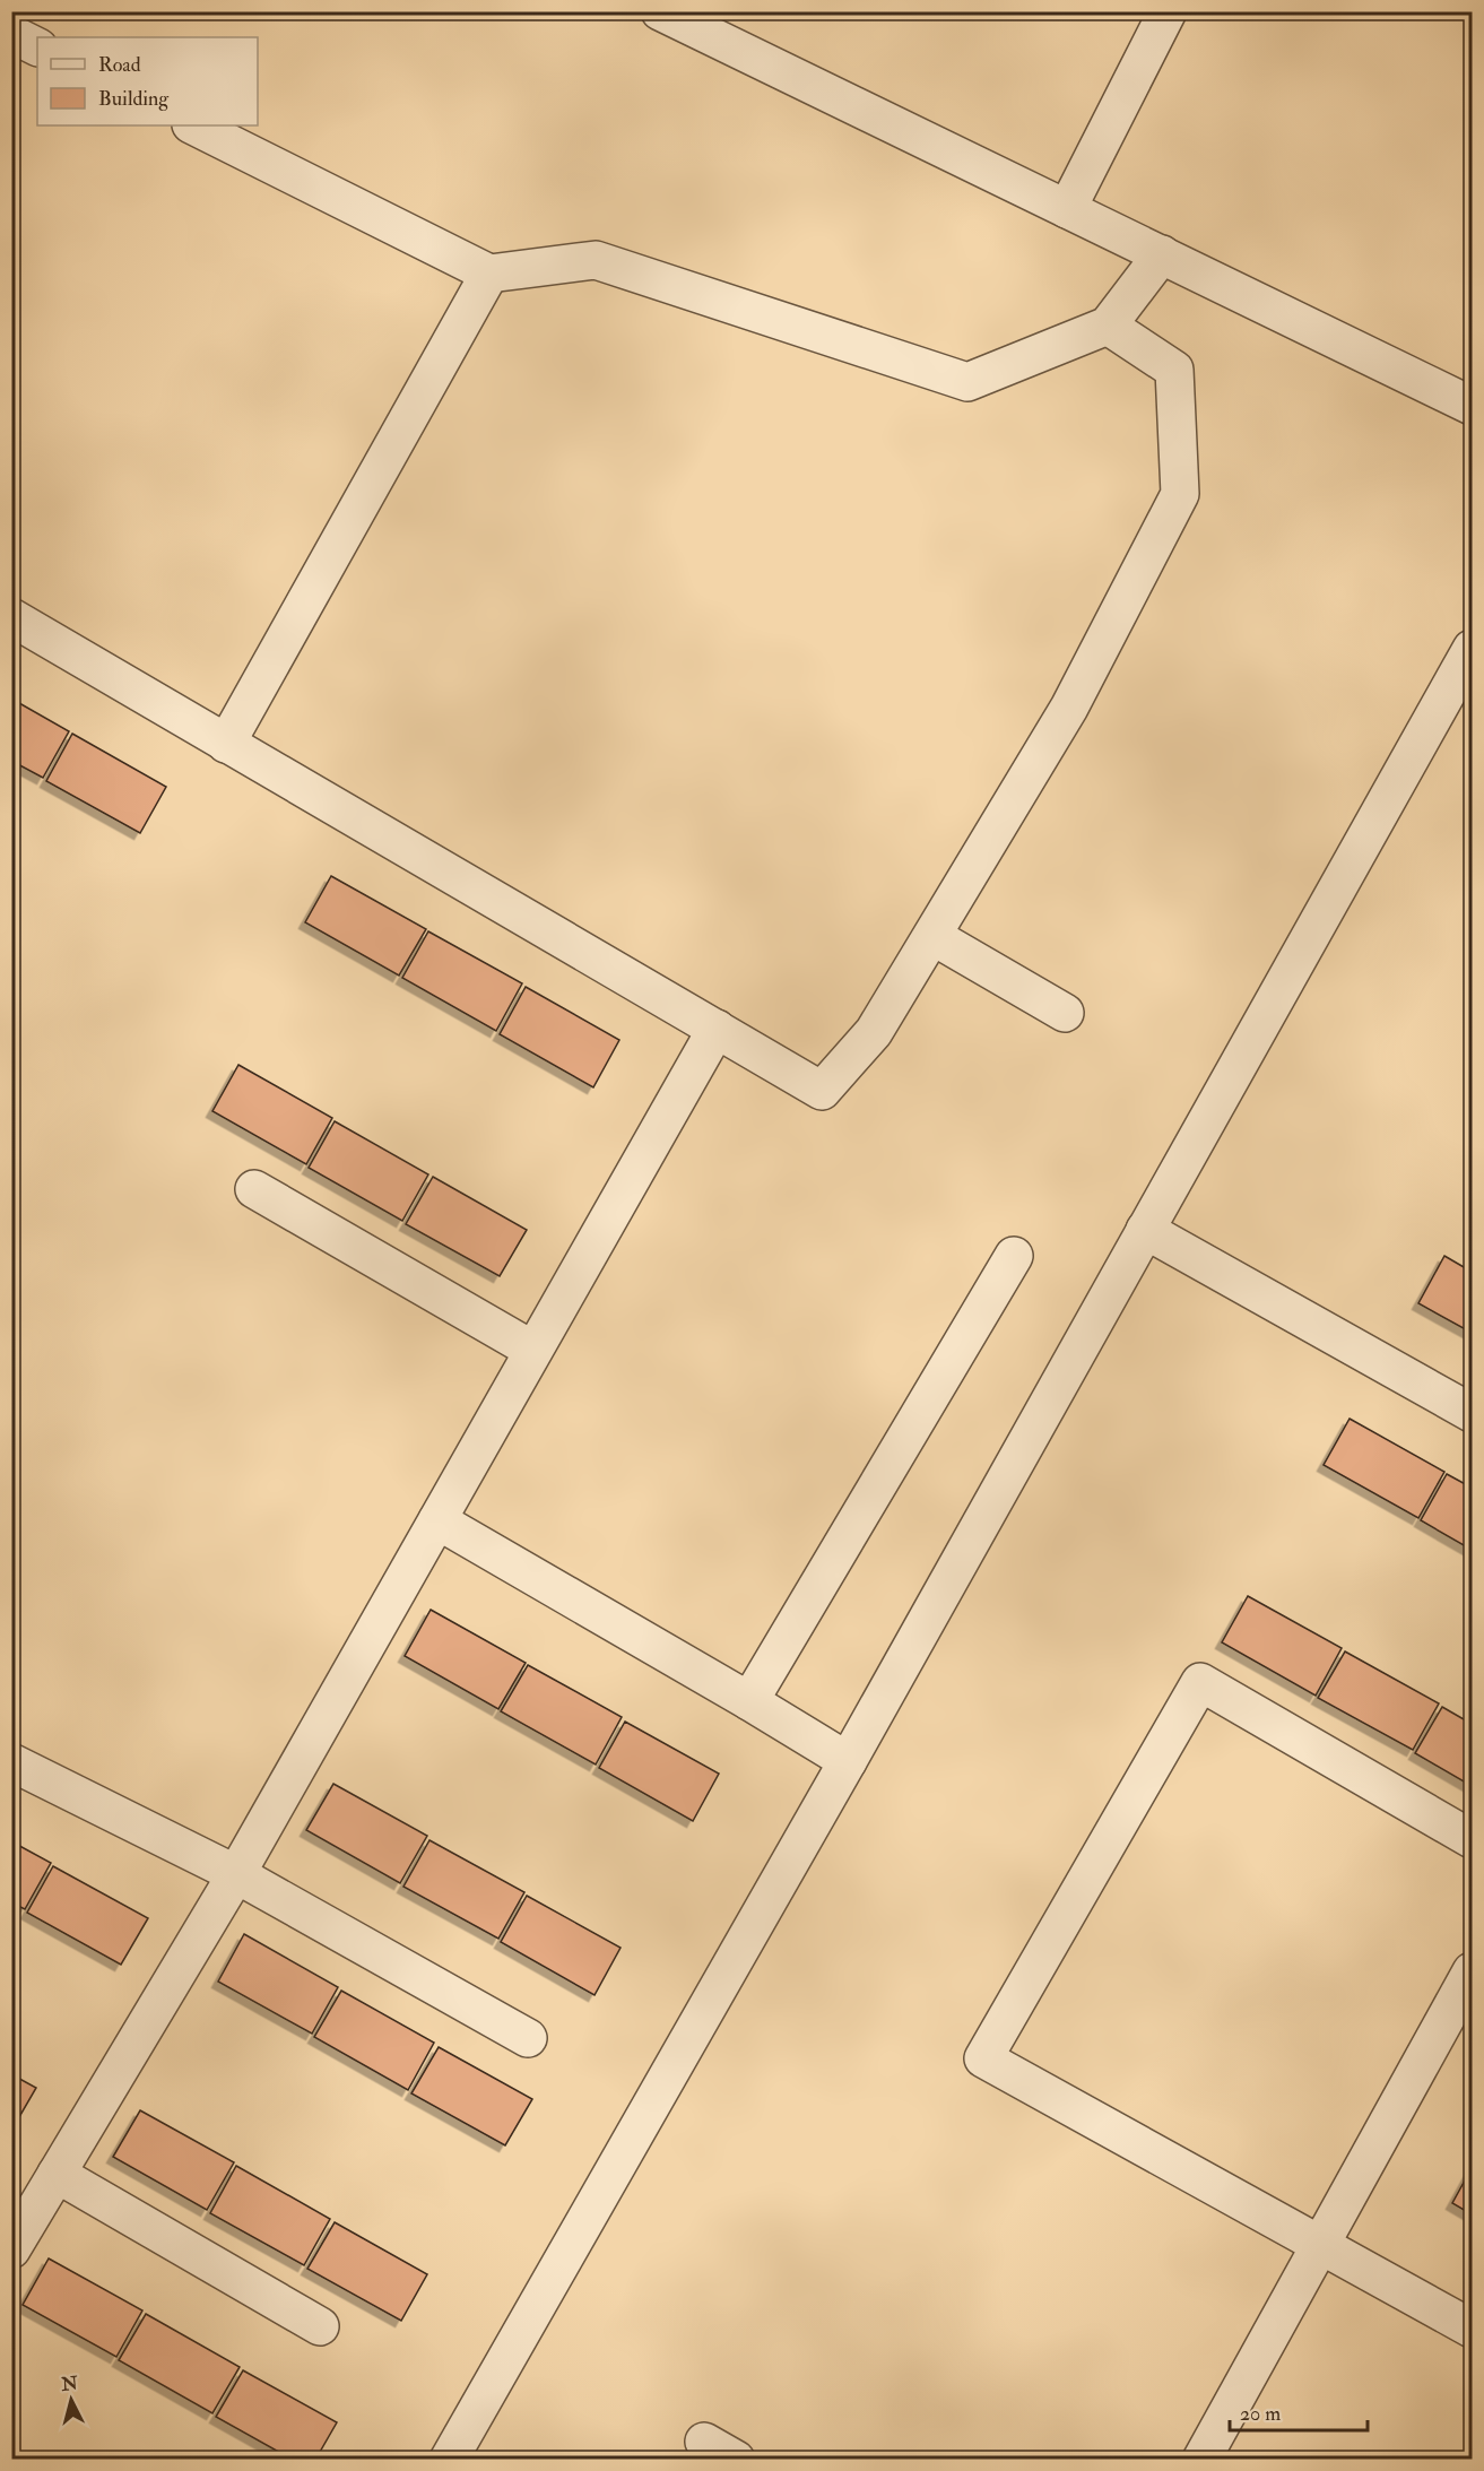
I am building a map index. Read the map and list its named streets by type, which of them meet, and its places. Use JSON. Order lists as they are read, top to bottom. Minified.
{"legend":["Road","Building"],"scale_bar":"20 m","north":"top"}
